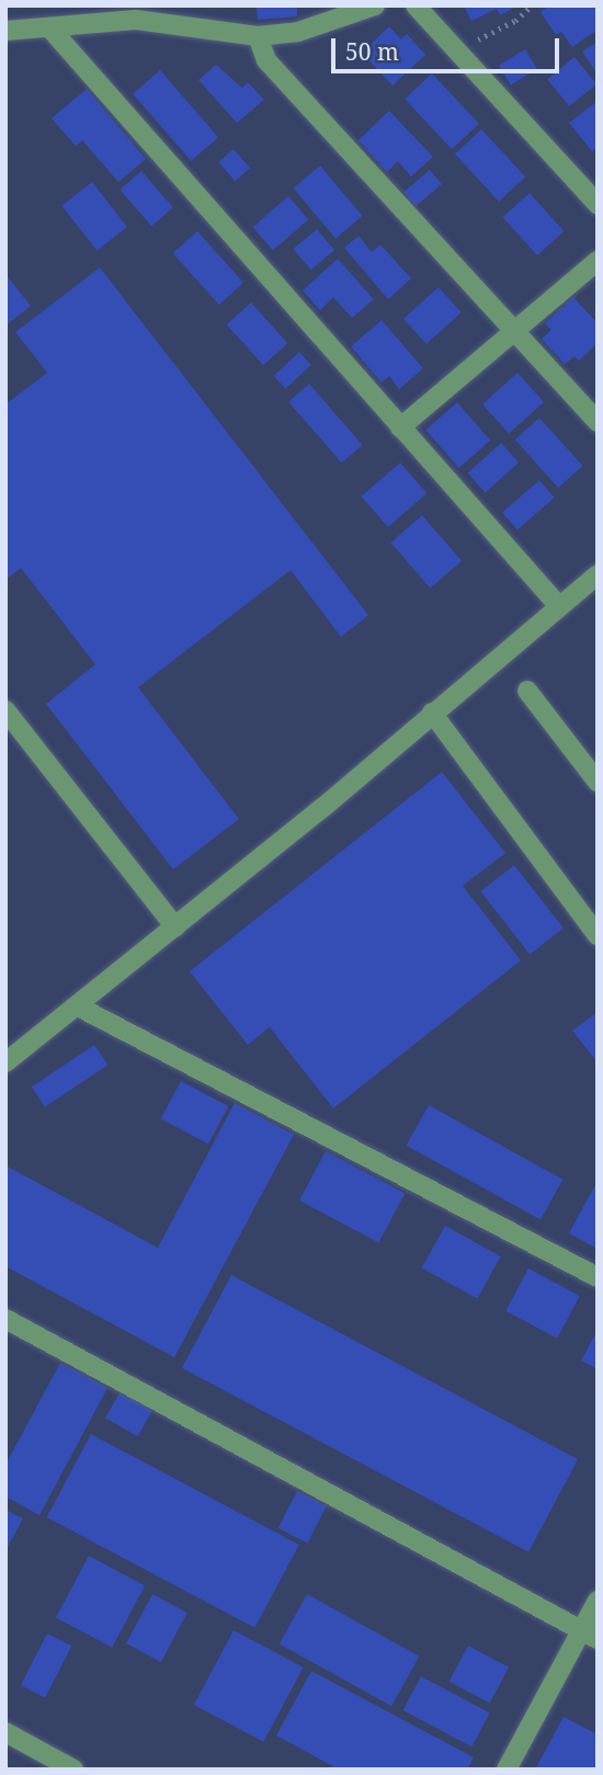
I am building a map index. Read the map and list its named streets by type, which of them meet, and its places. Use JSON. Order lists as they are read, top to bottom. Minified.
{"scale_bar":"50 m"}
